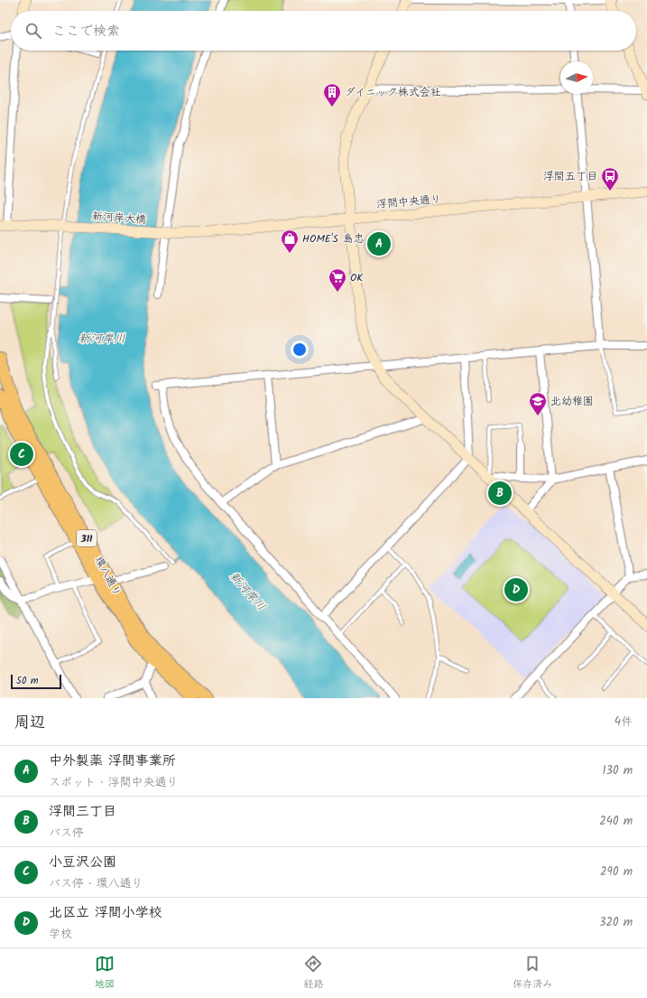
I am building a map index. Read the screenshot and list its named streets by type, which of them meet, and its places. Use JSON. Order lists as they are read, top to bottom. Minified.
{"streets":{"main road":["311","環八通り"],"street":["浮間中央通り","新河岸大橋"]},"crossings":[["浮間中央通り","新河岸大橋"]],"water":["新河岸川"],"places":{"building":["ダイニック株式会社"],"bus stop":["浮間五丁目"],"shop":["HOME'S 島忠"],"supermarket":["OK"],"school or university":["北幼稚園"]},"scale_bar":"50 m","north":"right","page":{"search":"ここで検索","pins":["A","C","B","D"],"scale":"50 m","heading":["周辺","4件"],"list":[{"mark":"A","name":"中外製薬 浮間事業所","note":"スポット · 浮間中央通り","value":"130 m"},{"mark":"B","name":"浮間三丁目","note":"バス停","value":"240 m"},{"mark":"C","name":"小豆沢公園","note":"バス停 · 環八通り","value":"290 m"},{"mark":"D","name":"北区立 浮間小学校","note":"学校","value":"320 m"}],"nav":["地図","経路","保存済み"]}}
